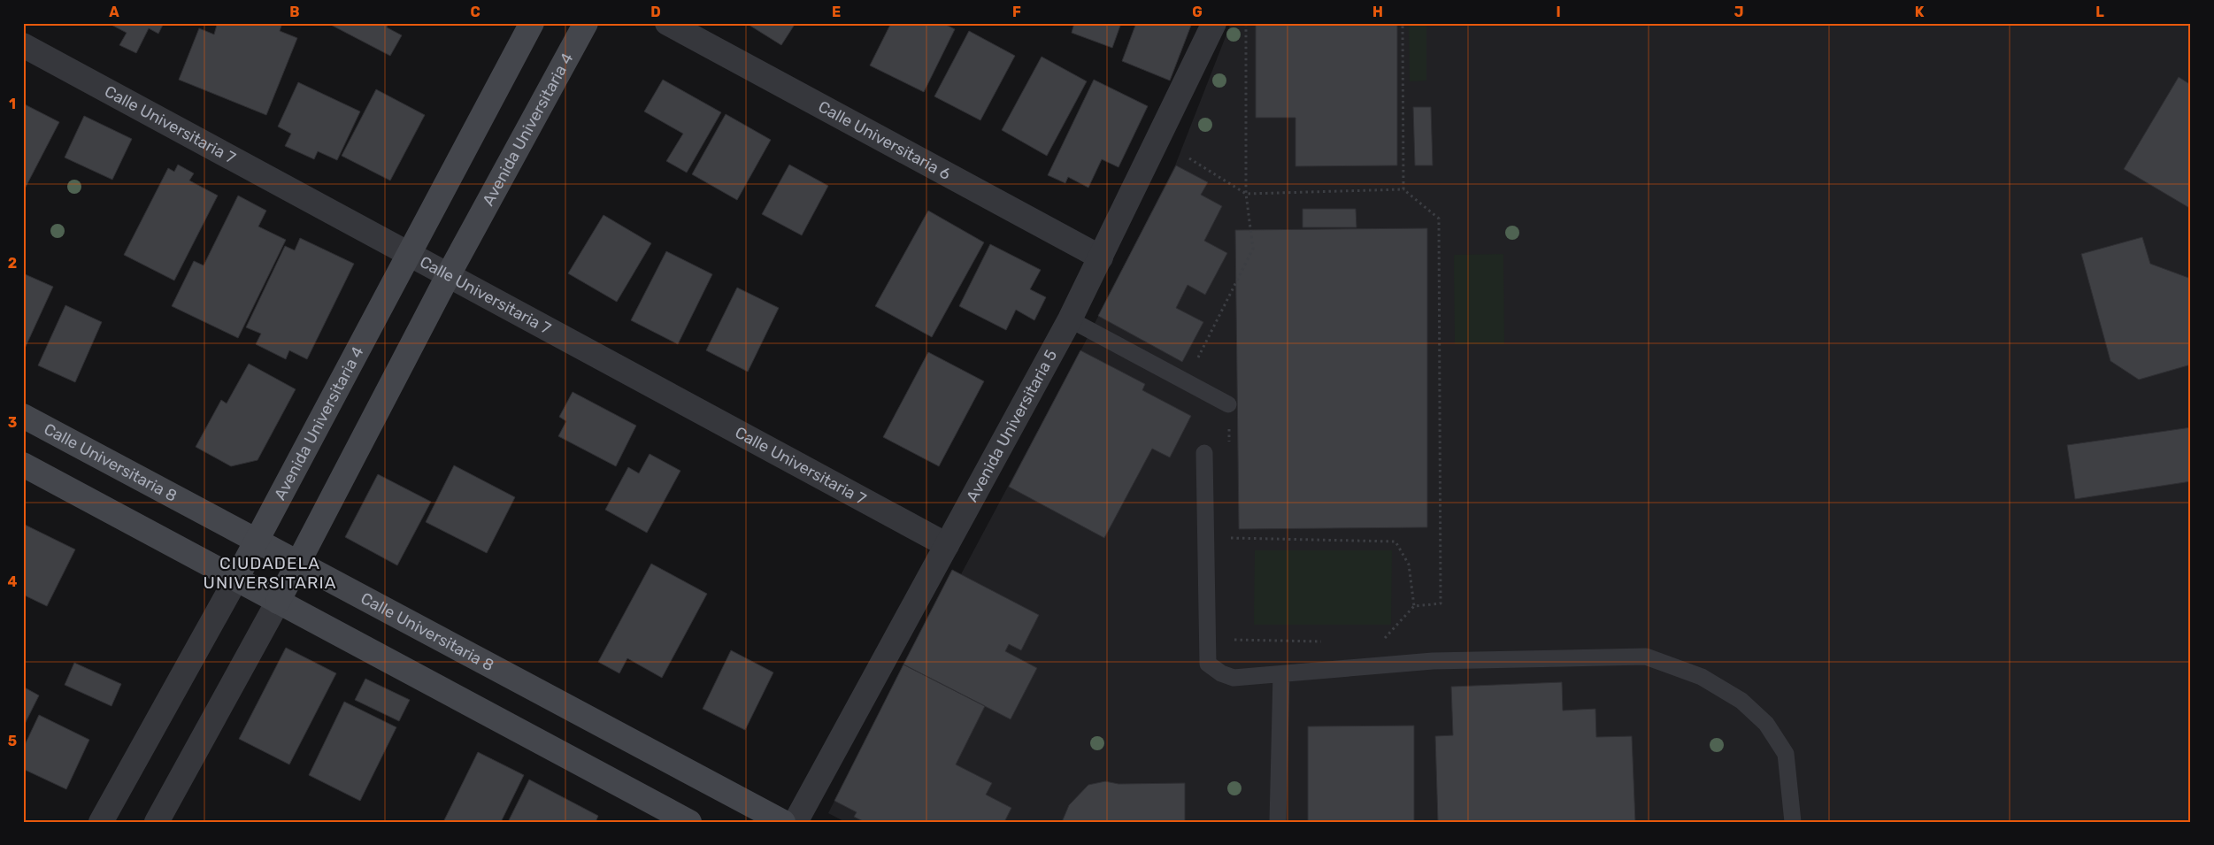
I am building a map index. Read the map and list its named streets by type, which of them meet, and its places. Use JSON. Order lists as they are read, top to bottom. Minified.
{"streets":{"street":["Calle Universitaria 7","Avenida Universitaria 4","Calle Universitaria 6","Avenida Universitaria 5","Calle Universitaria 8"]},"crossings":[["Calle Universitaria 7","Avenida Universitaria 4"],["Calle Universitaria 7","Avenida Universitaria 5"],["Avenida Universitaria 4","Calle Universitaria 8"],["Calle Universitaria 6","Avenida Universitaria 5"]],"districts":["CIUDADELA UNIVERSITARIA"],"grid":{"columns":["A","B","C","D","E","F","G","H","I","J","K","L"],"rows":["1","2","3","4","5"]}}
